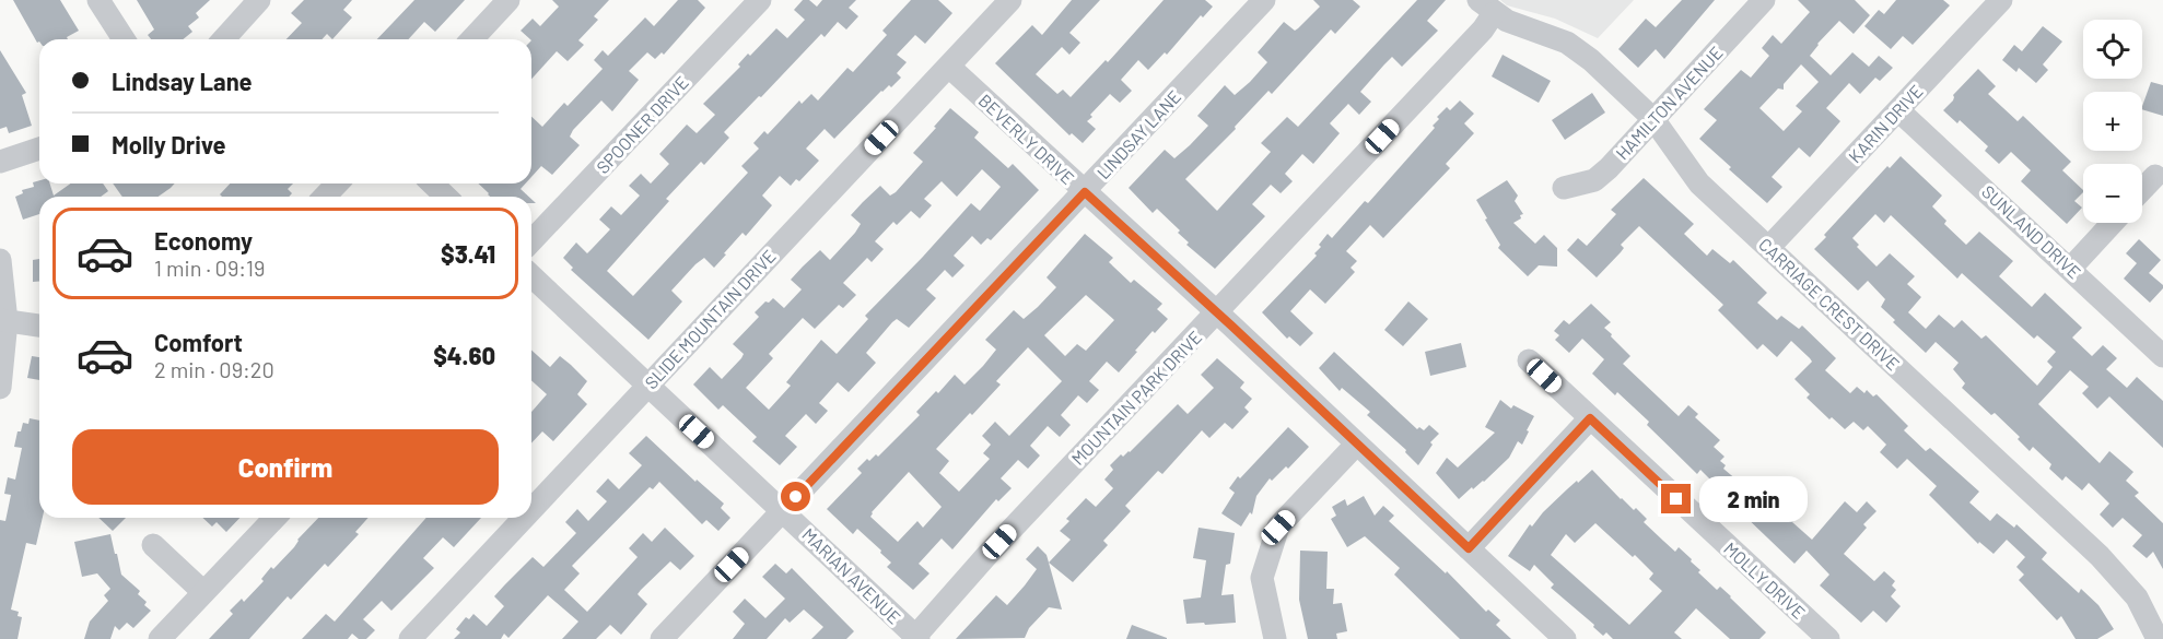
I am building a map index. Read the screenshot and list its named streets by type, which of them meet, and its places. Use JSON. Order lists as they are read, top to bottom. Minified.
{"streets":{"street":["HAMILTON AVENUE","KARIN DRIVE","SPOONER DRIVE","LINDSAY LANE","BEVERLY DRIVE","SUNLAND DRIVE","CARRIAGE CREST DRIVE","SLIDE MOUNTAIN DRIVE","MOUNTAIN PARK DRIVE","MARIAN AVENUE","MOLLY DRIVE"]},"crossings":[["HAMILTON AVENUE","CARRIAGE CREST DRIVE"],["KARIN DRIVE","SUNLAND DRIVE"],["KARIN DRIVE","CARRIAGE CREST DRIVE"],["LINDSAY LANE","BEVERLY DRIVE"],["LINDSAY LANE","MARIAN AVENUE"],["BEVERLY DRIVE","SLIDE MOUNTAIN DRIVE"],["BEVERLY DRIVE","MOUNTAIN PARK DRIVE"],["CARRIAGE CREST DRIVE","MOUNTAIN PARK DRIVE"],["SLIDE MOUNTAIN DRIVE","MARIAN AVENUE"],["MOUNTAIN PARK DRIVE","MARIAN AVENUE"]],"page":{"map_buttons":["+","−"],"banner":["Lindsay Lane","Molly Drive"],"list":[{"name":"Economy","note":"1 min · 09:19","value":"$3.41"},{"name":"Comfort","note":"2 min · 09:20","value":"$4.60"}],"buttons":"Confirm","bubble":"2 min"}}
